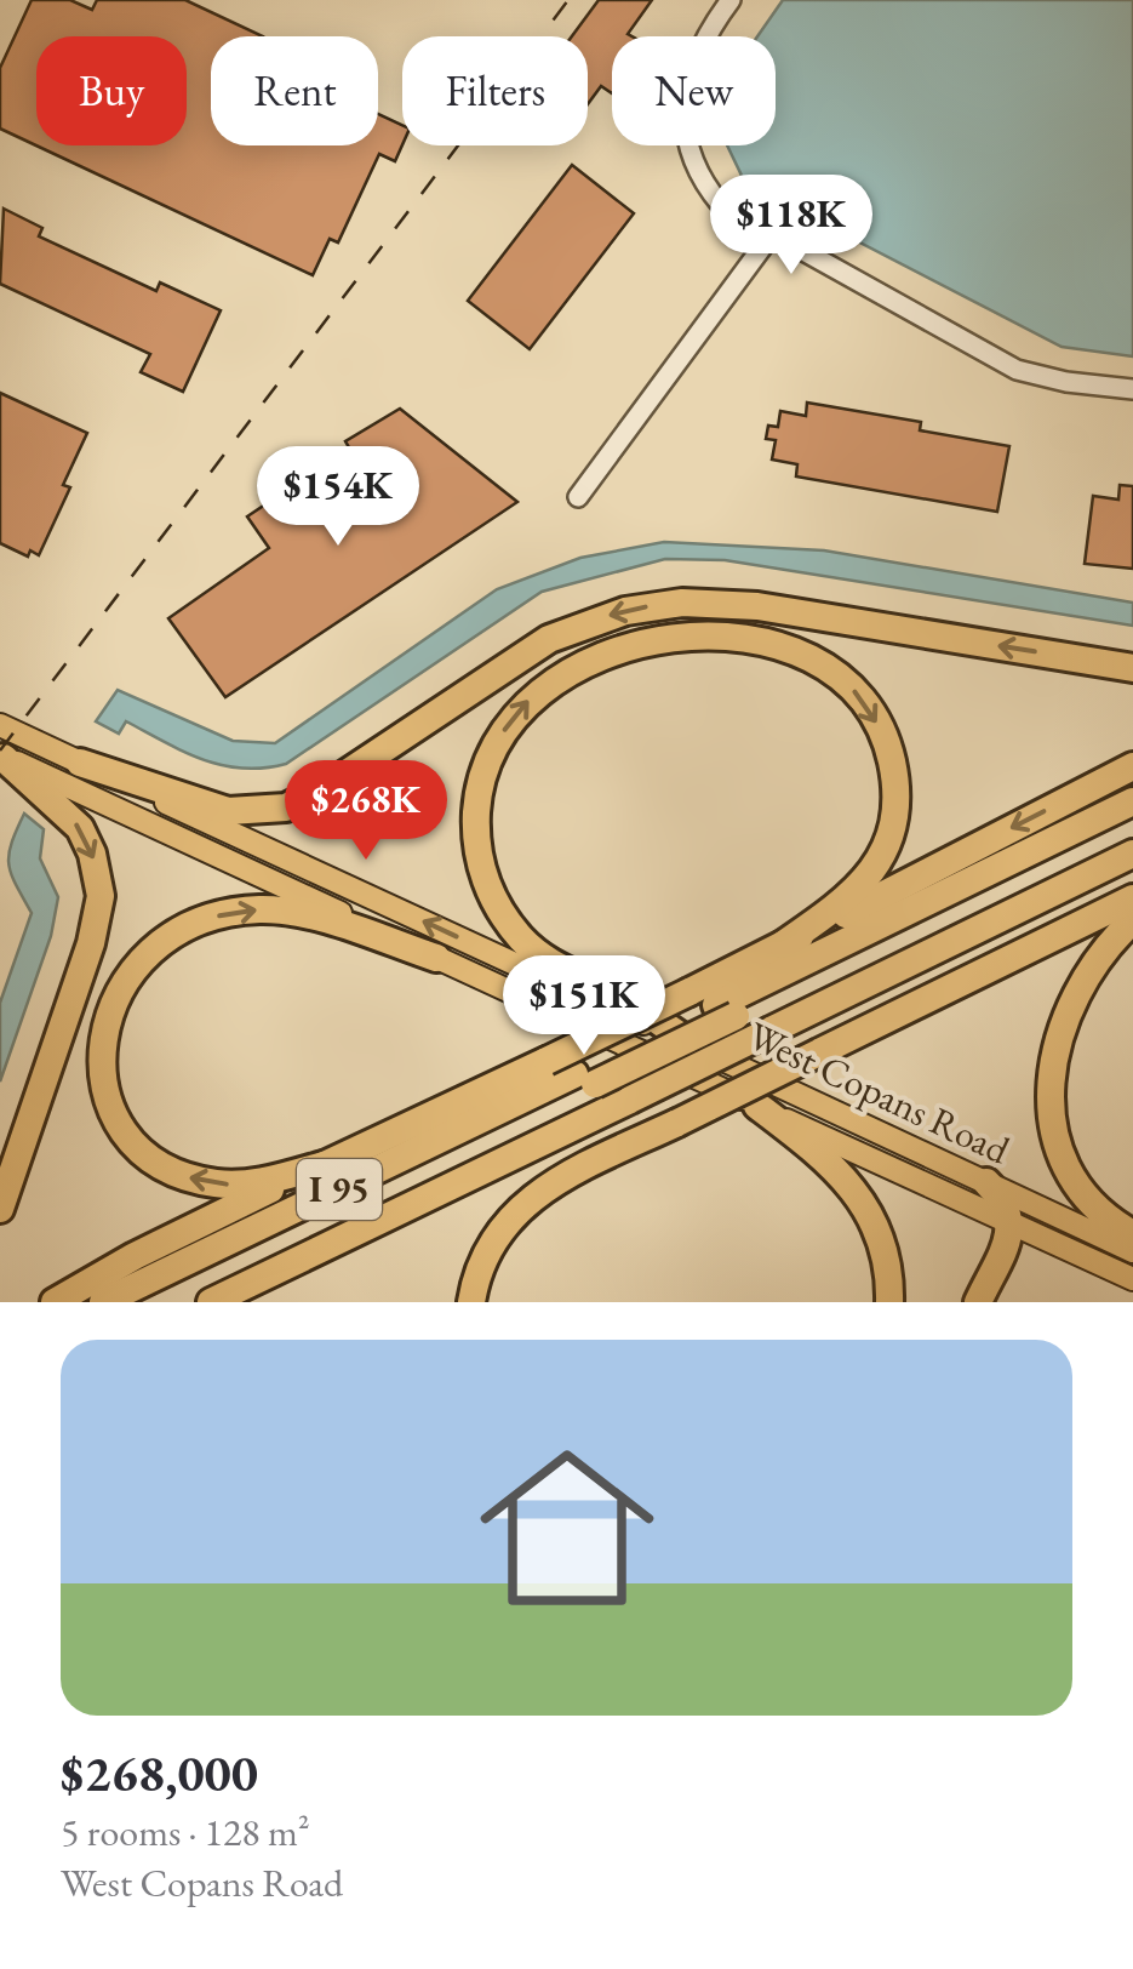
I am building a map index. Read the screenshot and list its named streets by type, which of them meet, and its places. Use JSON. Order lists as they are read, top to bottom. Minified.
{"streets":{"highway":["I 95"],"main road":["West Copans Road"]},"page":{"chip":["Buy","Rent","Filters","New"],"price":["$118K","$154K","$268K","$151K"],"list":[{"name":"$268,000","note":"5 rooms · 128 m² · West Copans Road"}]}}
